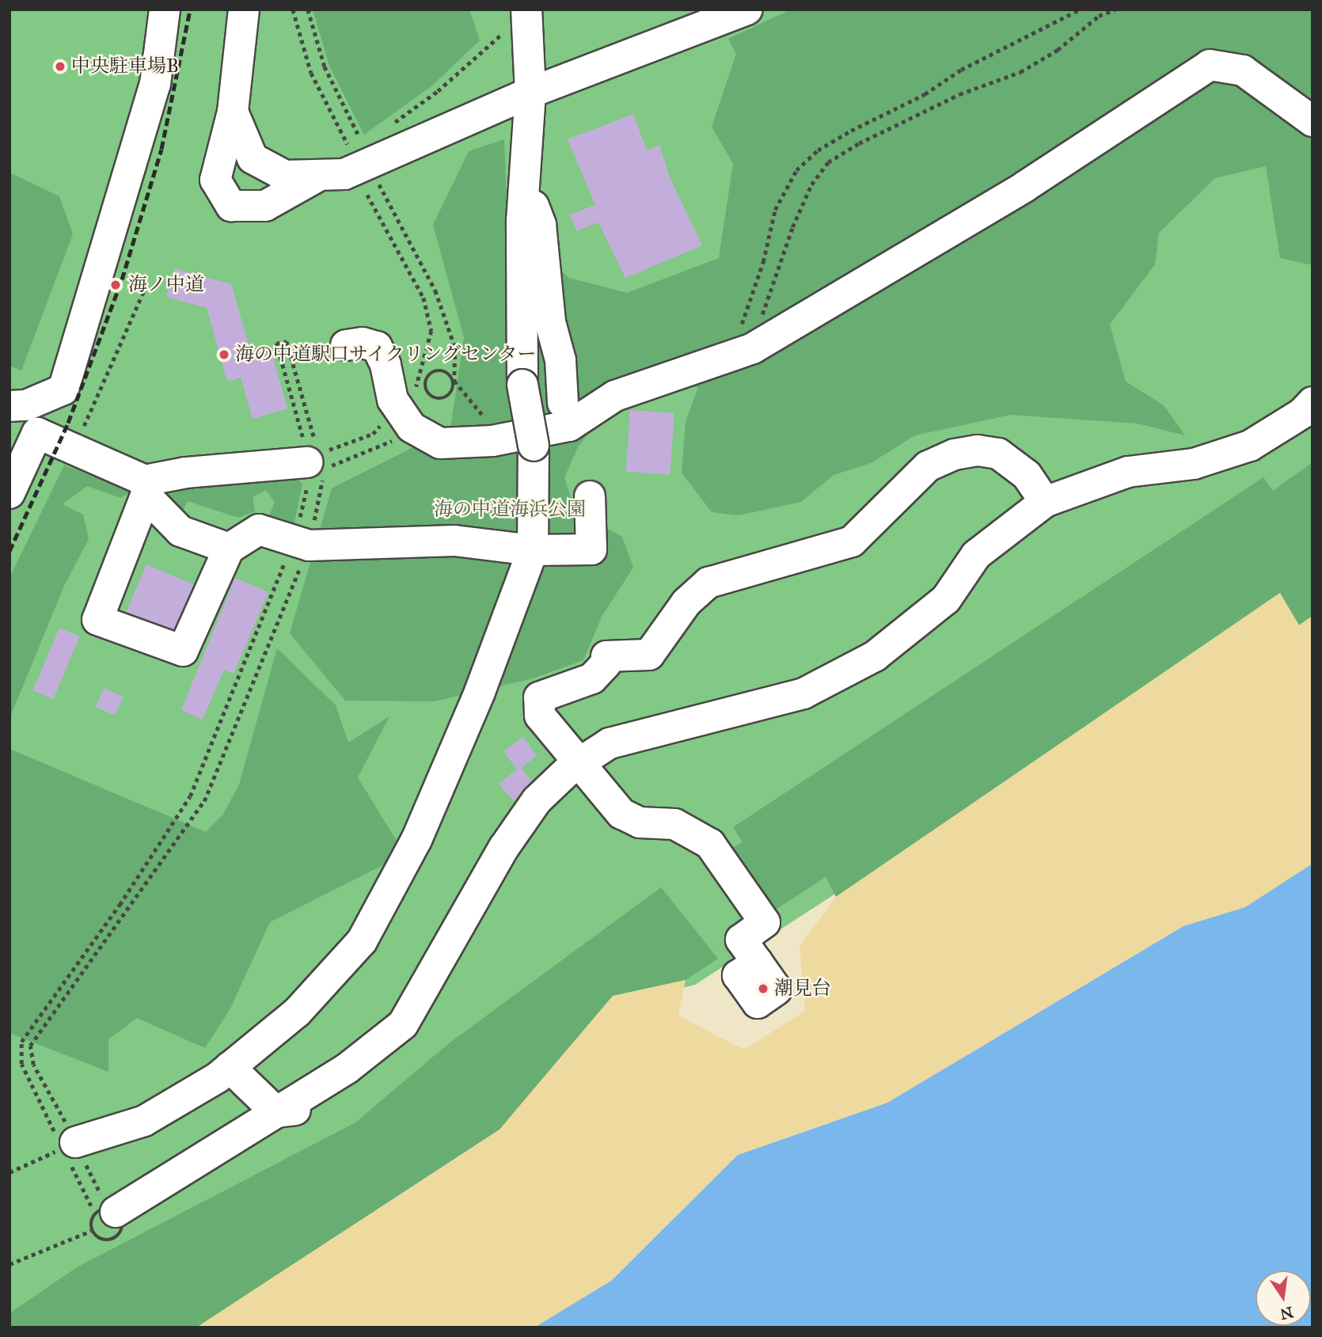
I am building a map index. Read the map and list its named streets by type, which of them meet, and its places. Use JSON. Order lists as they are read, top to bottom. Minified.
{"parks":["海の中道海浜公園"],"places":["中央駐車場B","海ノ中道","海の中道駅口サイクリングセンター","潮見台"],"north":"bottom"}
